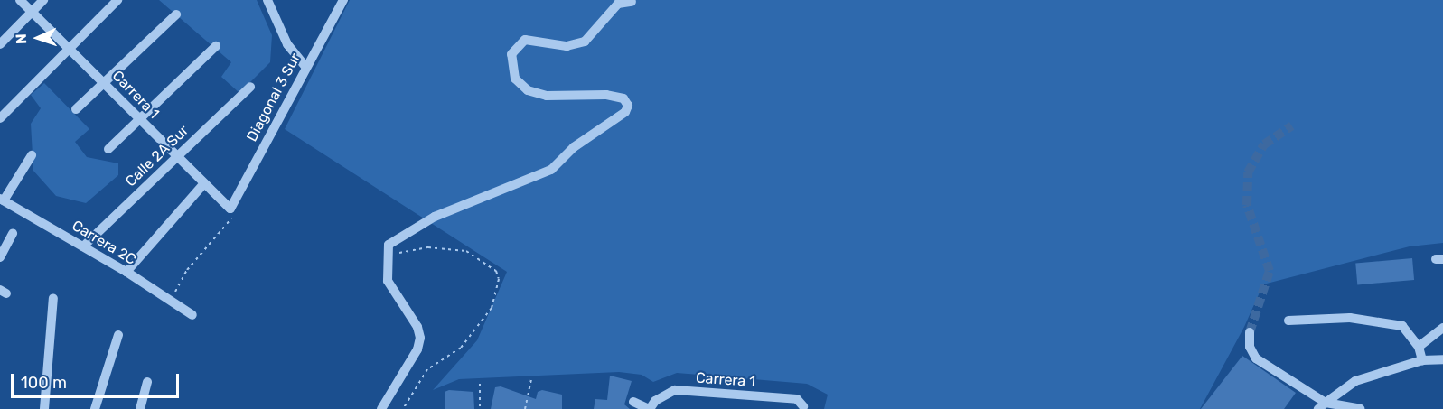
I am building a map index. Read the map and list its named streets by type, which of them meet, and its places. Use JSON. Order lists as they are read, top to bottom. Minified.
{"streets":{"street":["Carrera 1","Diagonal 3 Sur","Calle 2A Sur","Carrera 2C"]},"crossings":[["Carrera 1","Diagonal 3 Sur"],["Carrera 1","Calle 2A Sur"],["Calle 2A Sur","Carrera 2C"]],"scale_bar":"100 m","north":"left"}
